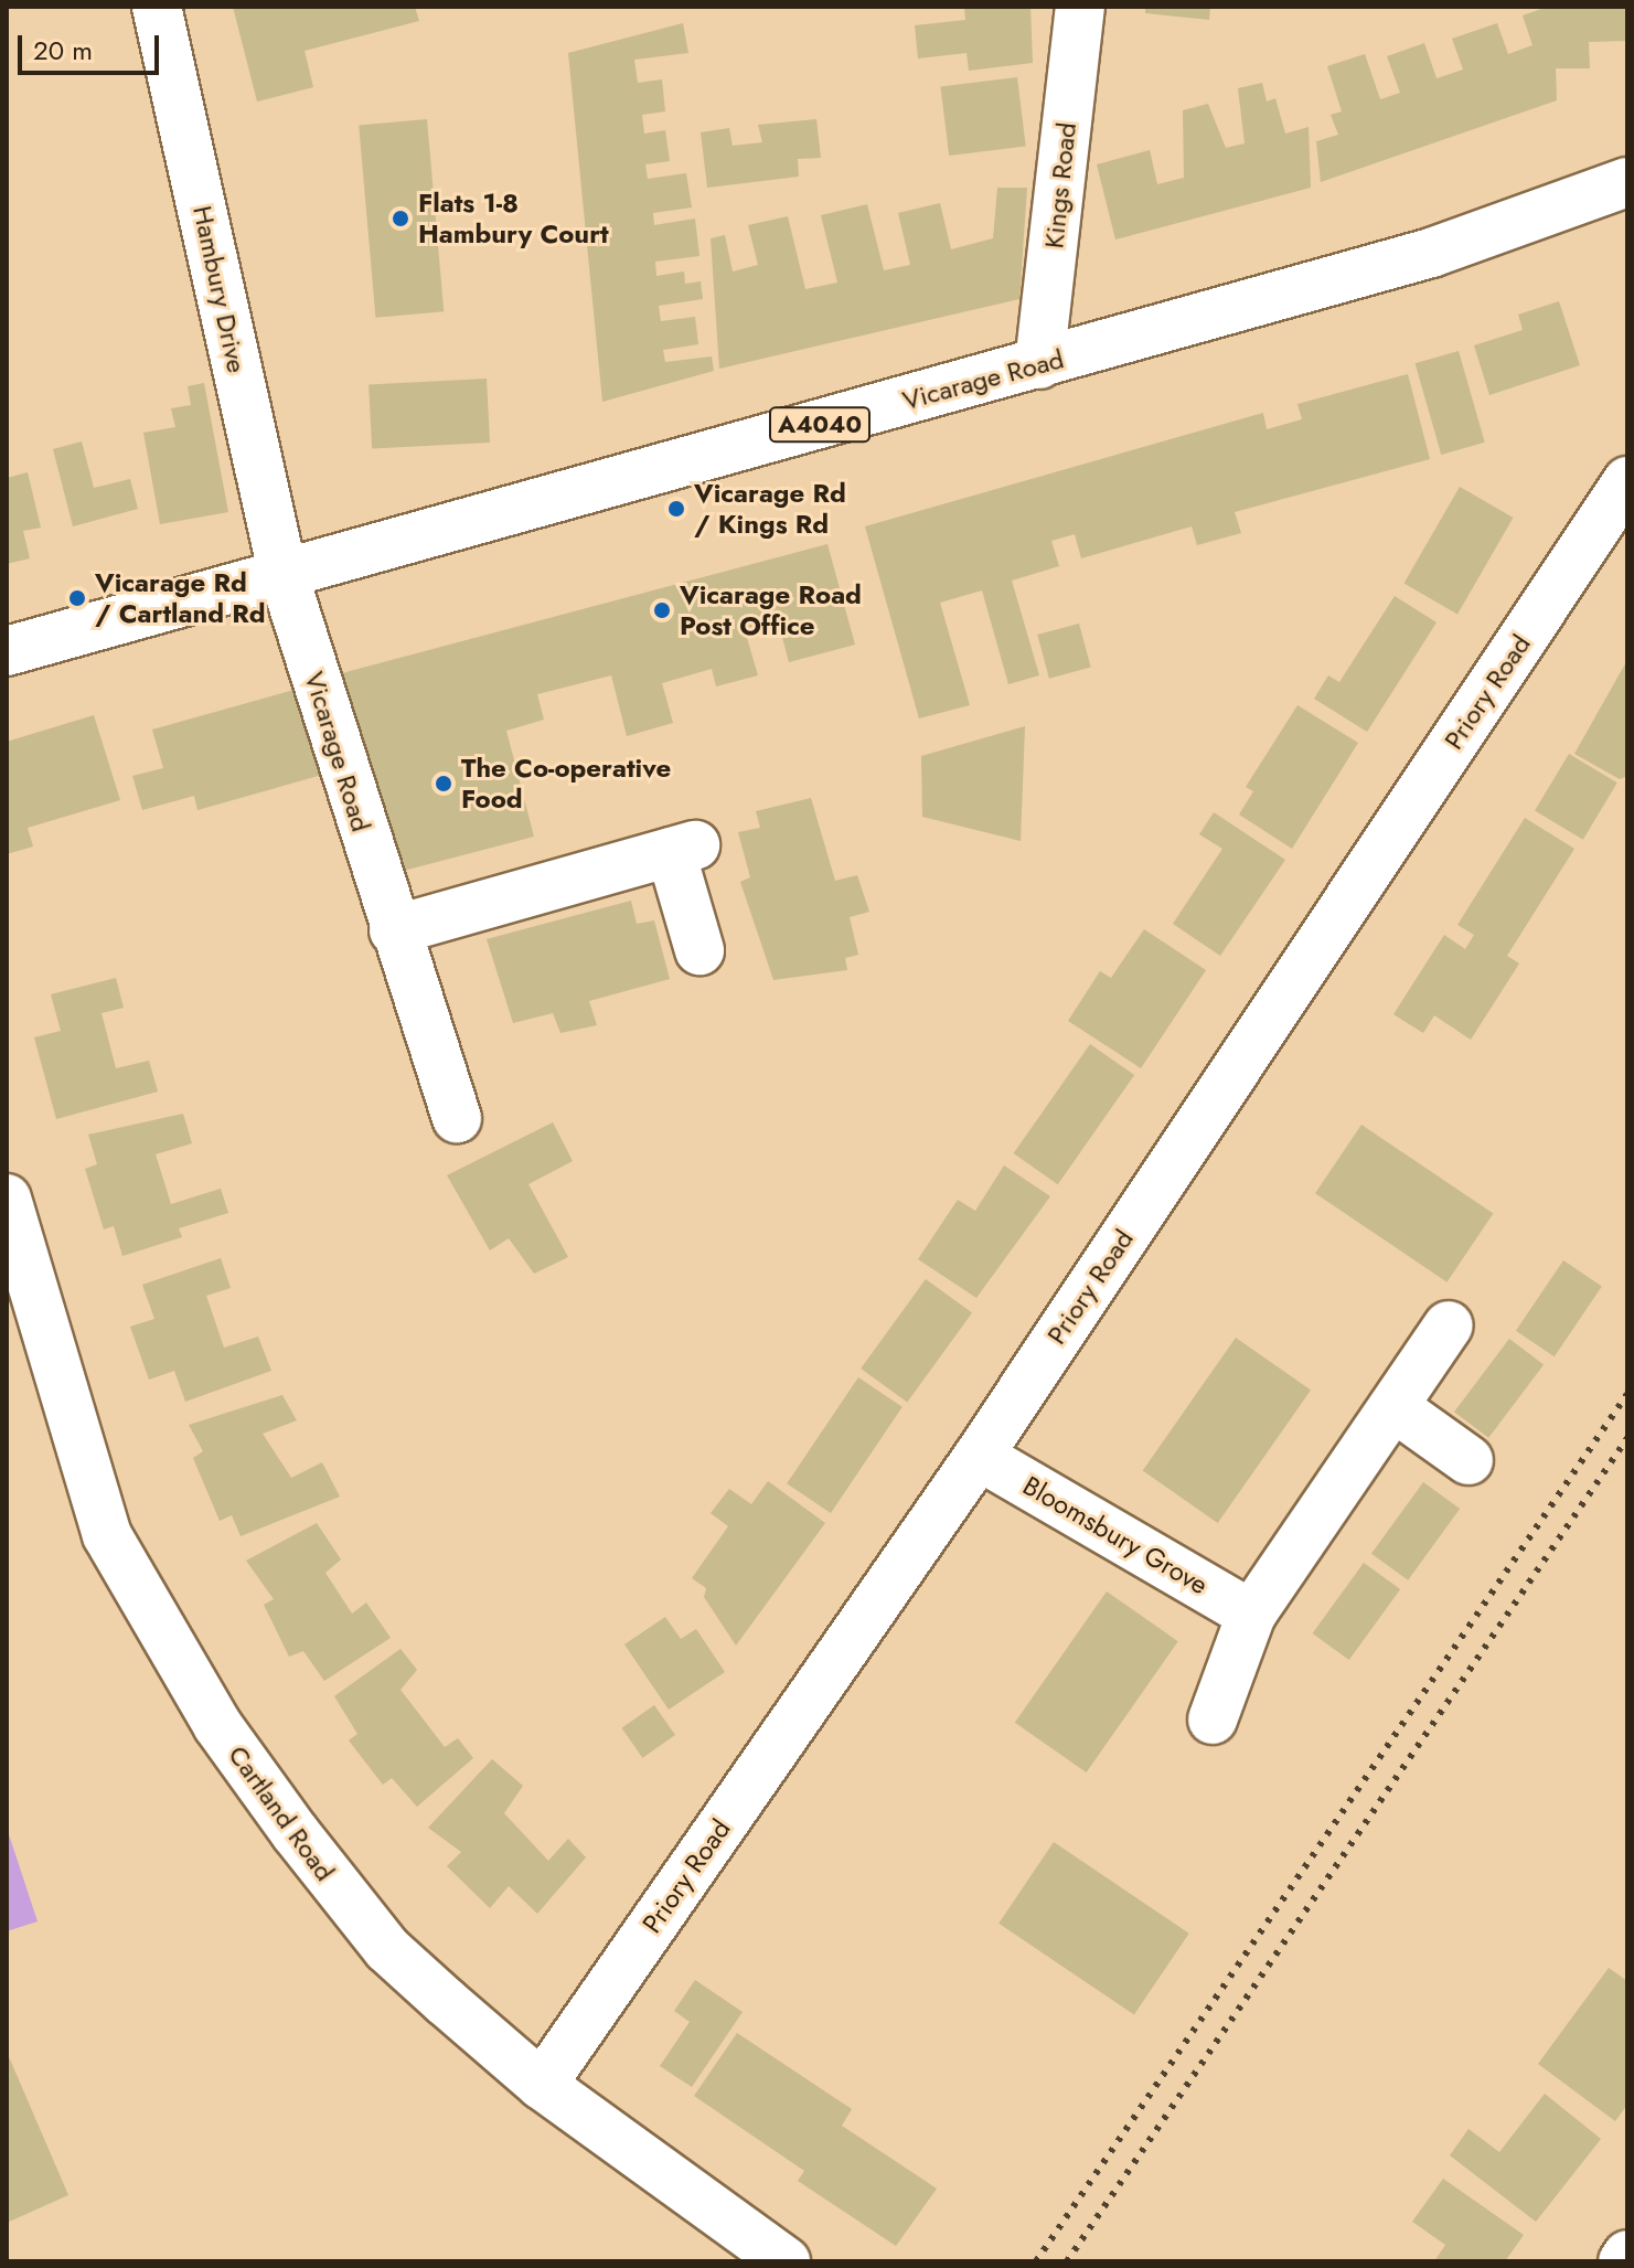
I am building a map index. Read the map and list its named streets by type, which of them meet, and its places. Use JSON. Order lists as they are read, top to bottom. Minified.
{"streets":{"street":["Kings Road","Hambury Drive","Vicarage Road","A4040","Priory Road","Bloomsbury Grove","Cartland Road"]},"crossings":[["Kings Road","Vicarage Road"],["Hambury Drive","Vicarage Road"],["Priory Road","Bloomsbury Grove"],["Priory Road","Cartland Road"]],"places":["Flats 1-8 Hambury Court","Vicarage Rd / Kings Rd","Vicarage Rd / Cartland Rd","Vicarage Road Post Office","The Co-operative Food"],"scale_bar":"20 m"}
